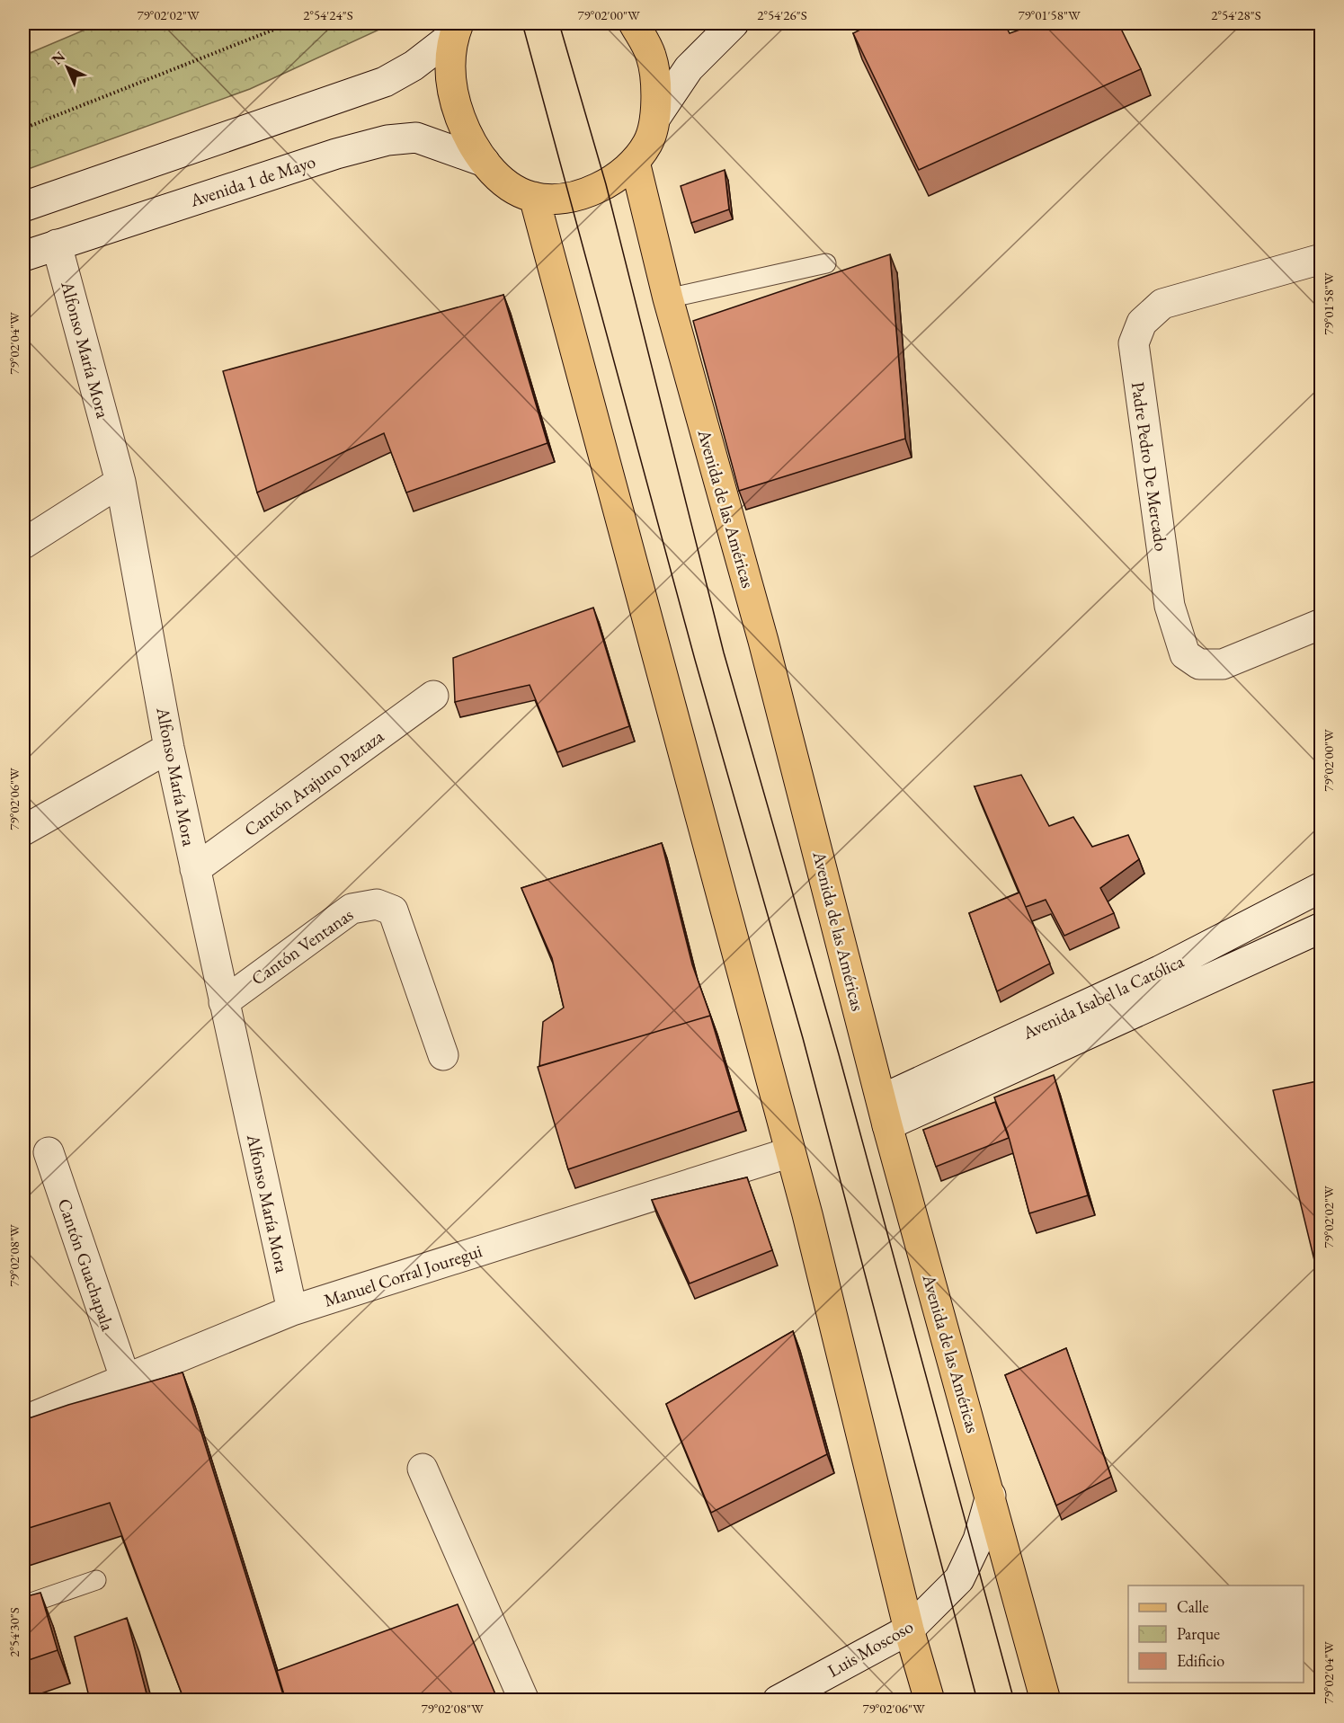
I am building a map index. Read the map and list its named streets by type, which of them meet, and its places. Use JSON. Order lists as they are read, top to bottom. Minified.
{"streets":{"main road":["Avenida de las Américas"],"street":["Avenida 1 de Mayo","Alfonso María Mora","Padre Pedro De Mercado","Cantón Arajuno Paztaza","Cantón Ventanas","Avenida Isabel la Católica","Cantón Guachapala","Manuel Corral Jouregui","Luis Moscoso"]},"crossings":[["Avenida 1 de Mayo","Alfonso María Mora"],["Alfonso María Mora","Cantón Arajuno Paztaza"],["Alfonso María Mora","Cantón Ventanas"],["Alfonso María Mora","Manuel Corral Jouregui"],["Avenida de las Américas","Avenida Isabel la Católica"],["Avenida de las Américas","Luis Moscoso"],["Cantón Guachapala","Manuel Corral Jouregui"]],"legend":["Calle","Parque","Edificio"],"north":"top left","coordinates":["79°02'02\"W","2°54'24\"S","79°02'00\"W","2°54'26\"S","79°01'58\"W","2°54'28\"S","79°02'04\"W","79°02'06\"W","79°02'08\"W","2°54'30\"S"]}
